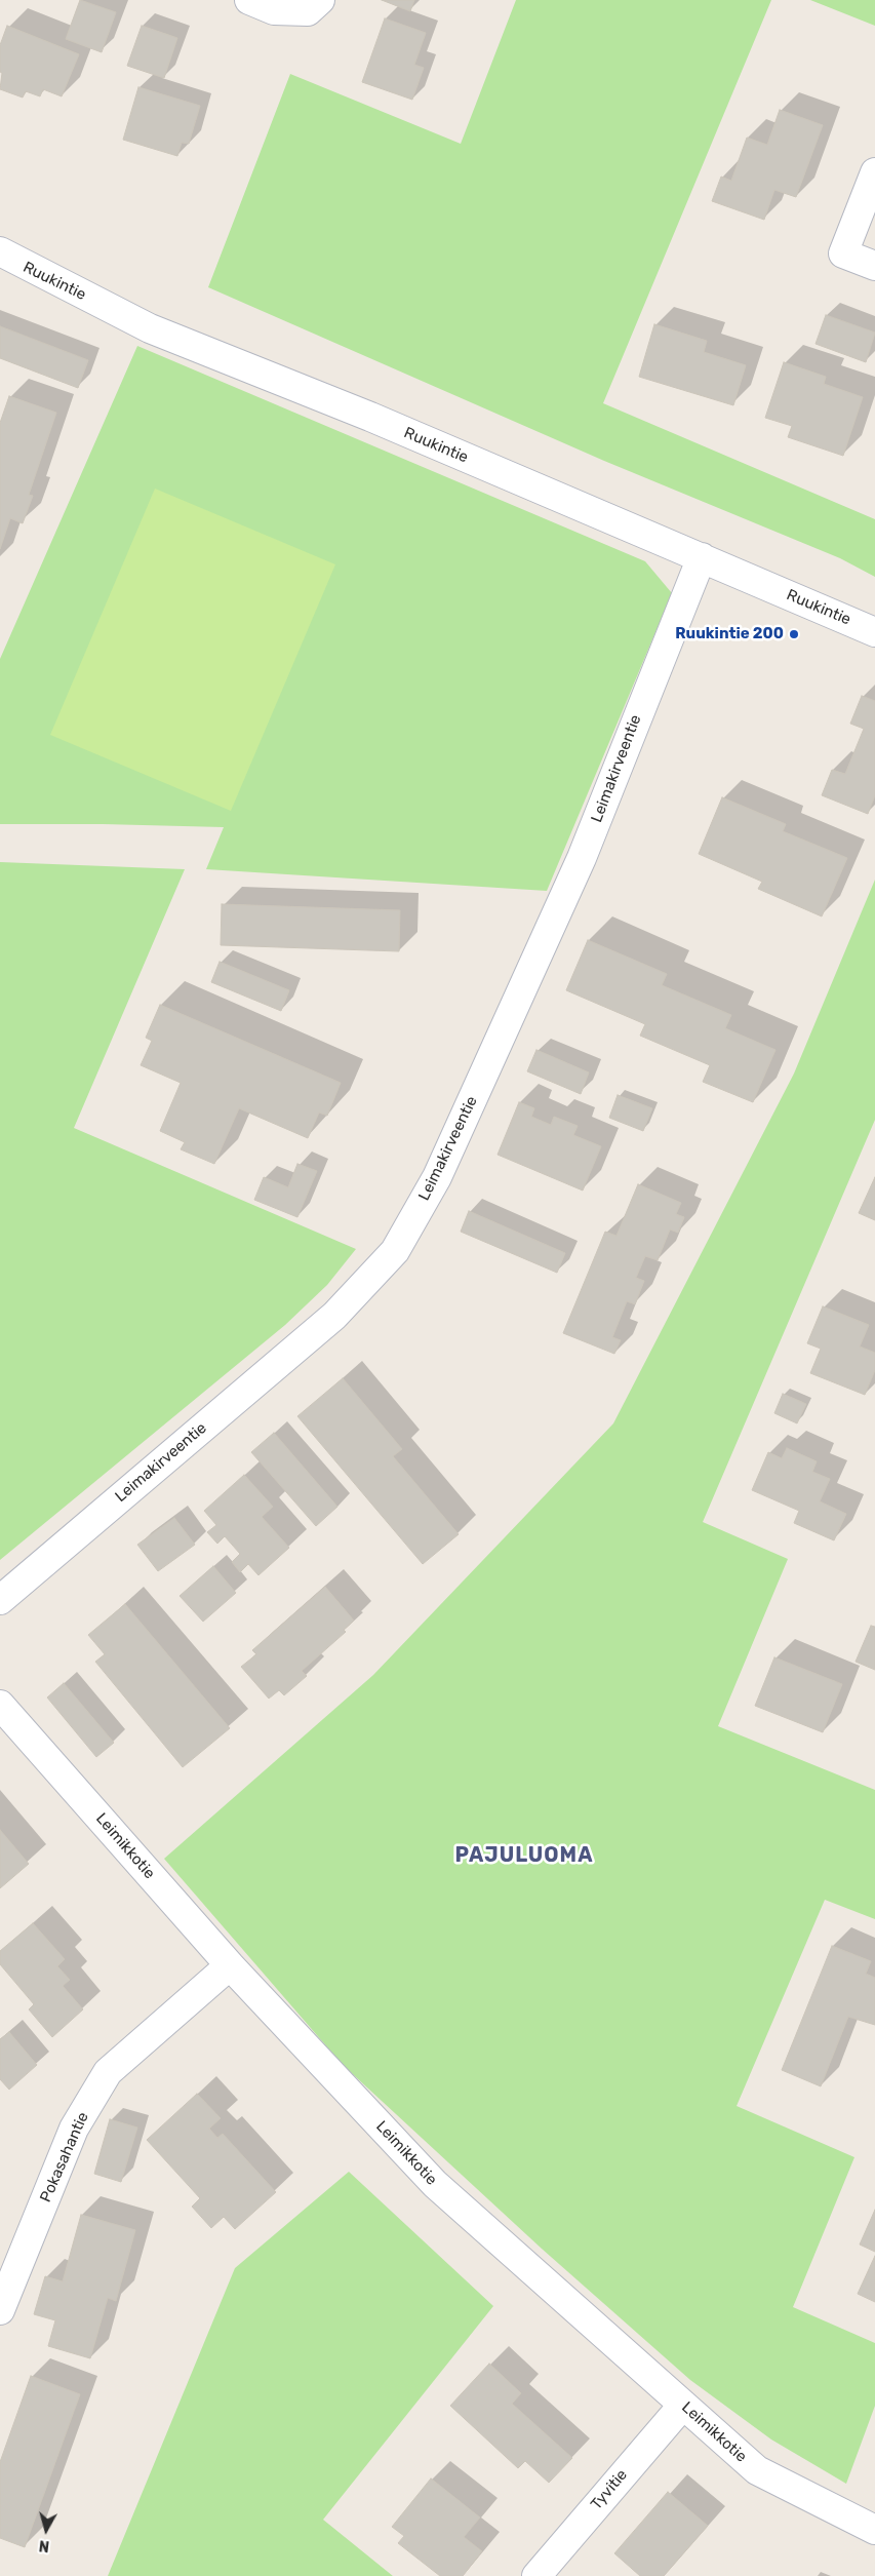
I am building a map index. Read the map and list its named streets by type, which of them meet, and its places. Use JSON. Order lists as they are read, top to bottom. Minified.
{"streets":{"street":["Ruukintie","Leimakirveentie","Leimikkotie","Pokasahantie","Tyvitie"]},"crossings":[["Ruukintie","Leimakirveentie"],["Leimikkotie","Pokasahantie"],["Leimikkotie","Tyvitie"]],"districts":["PAJULUOMA"],"places":["Ruukintie 200"],"north":"bottom"}
